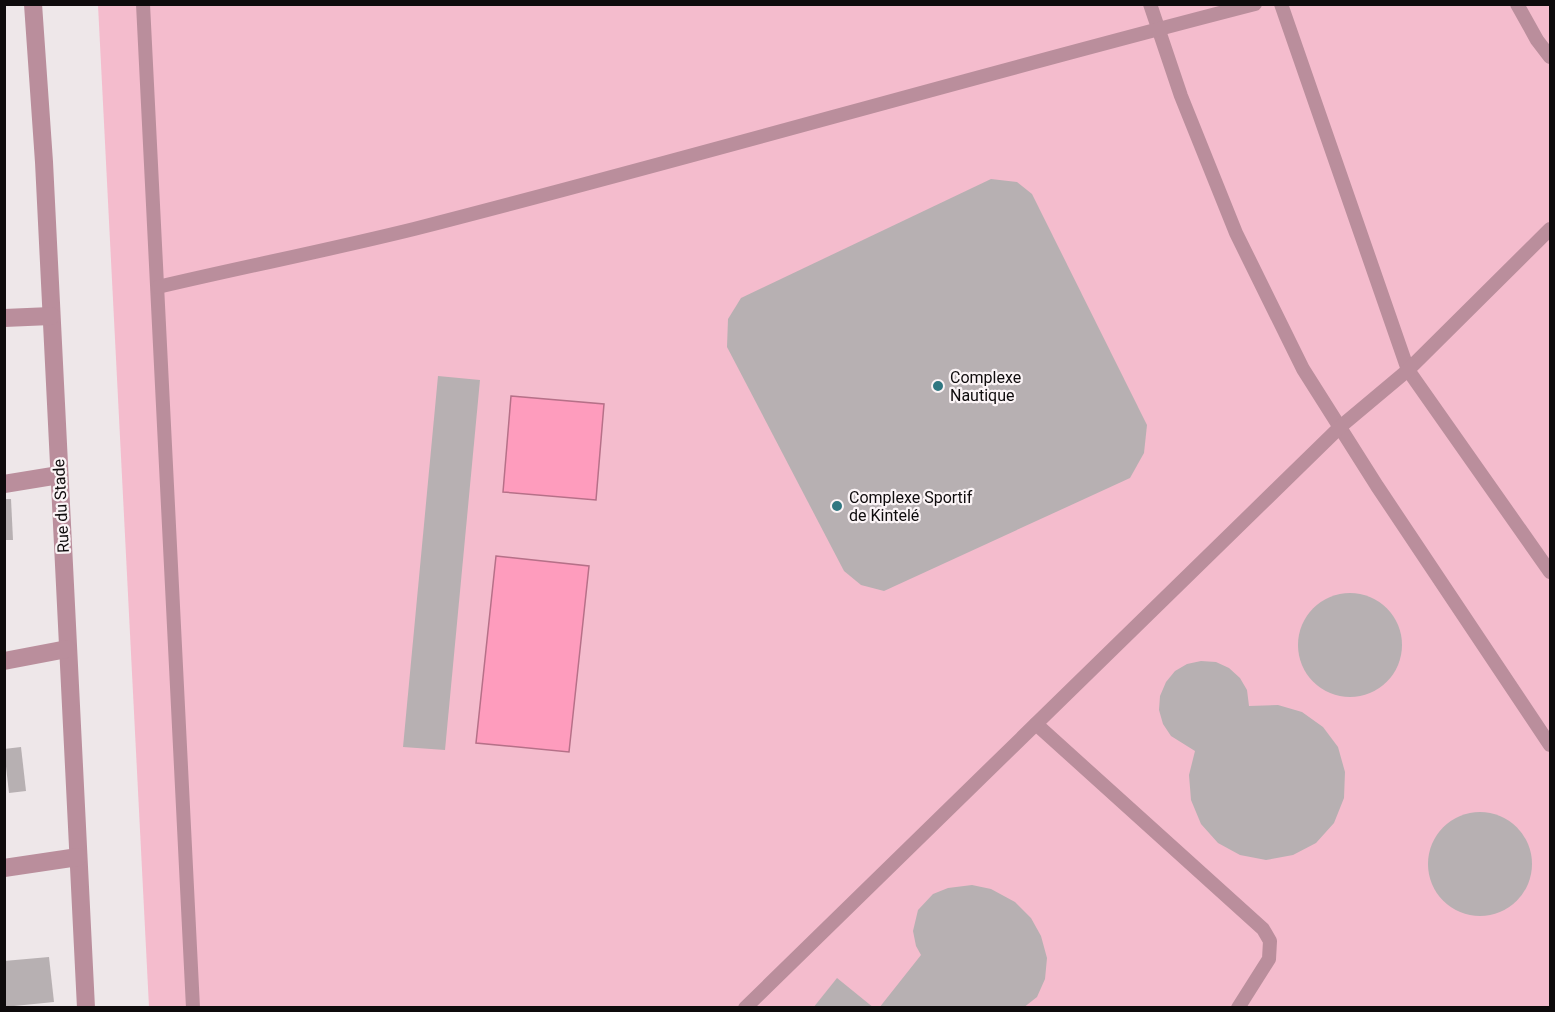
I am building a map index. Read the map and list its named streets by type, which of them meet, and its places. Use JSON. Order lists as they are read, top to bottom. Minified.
{"streets":{"street":["Rue du Stade"]},"places":["Complexe Nautique","Complexe Sportif de Kintelé"]}
